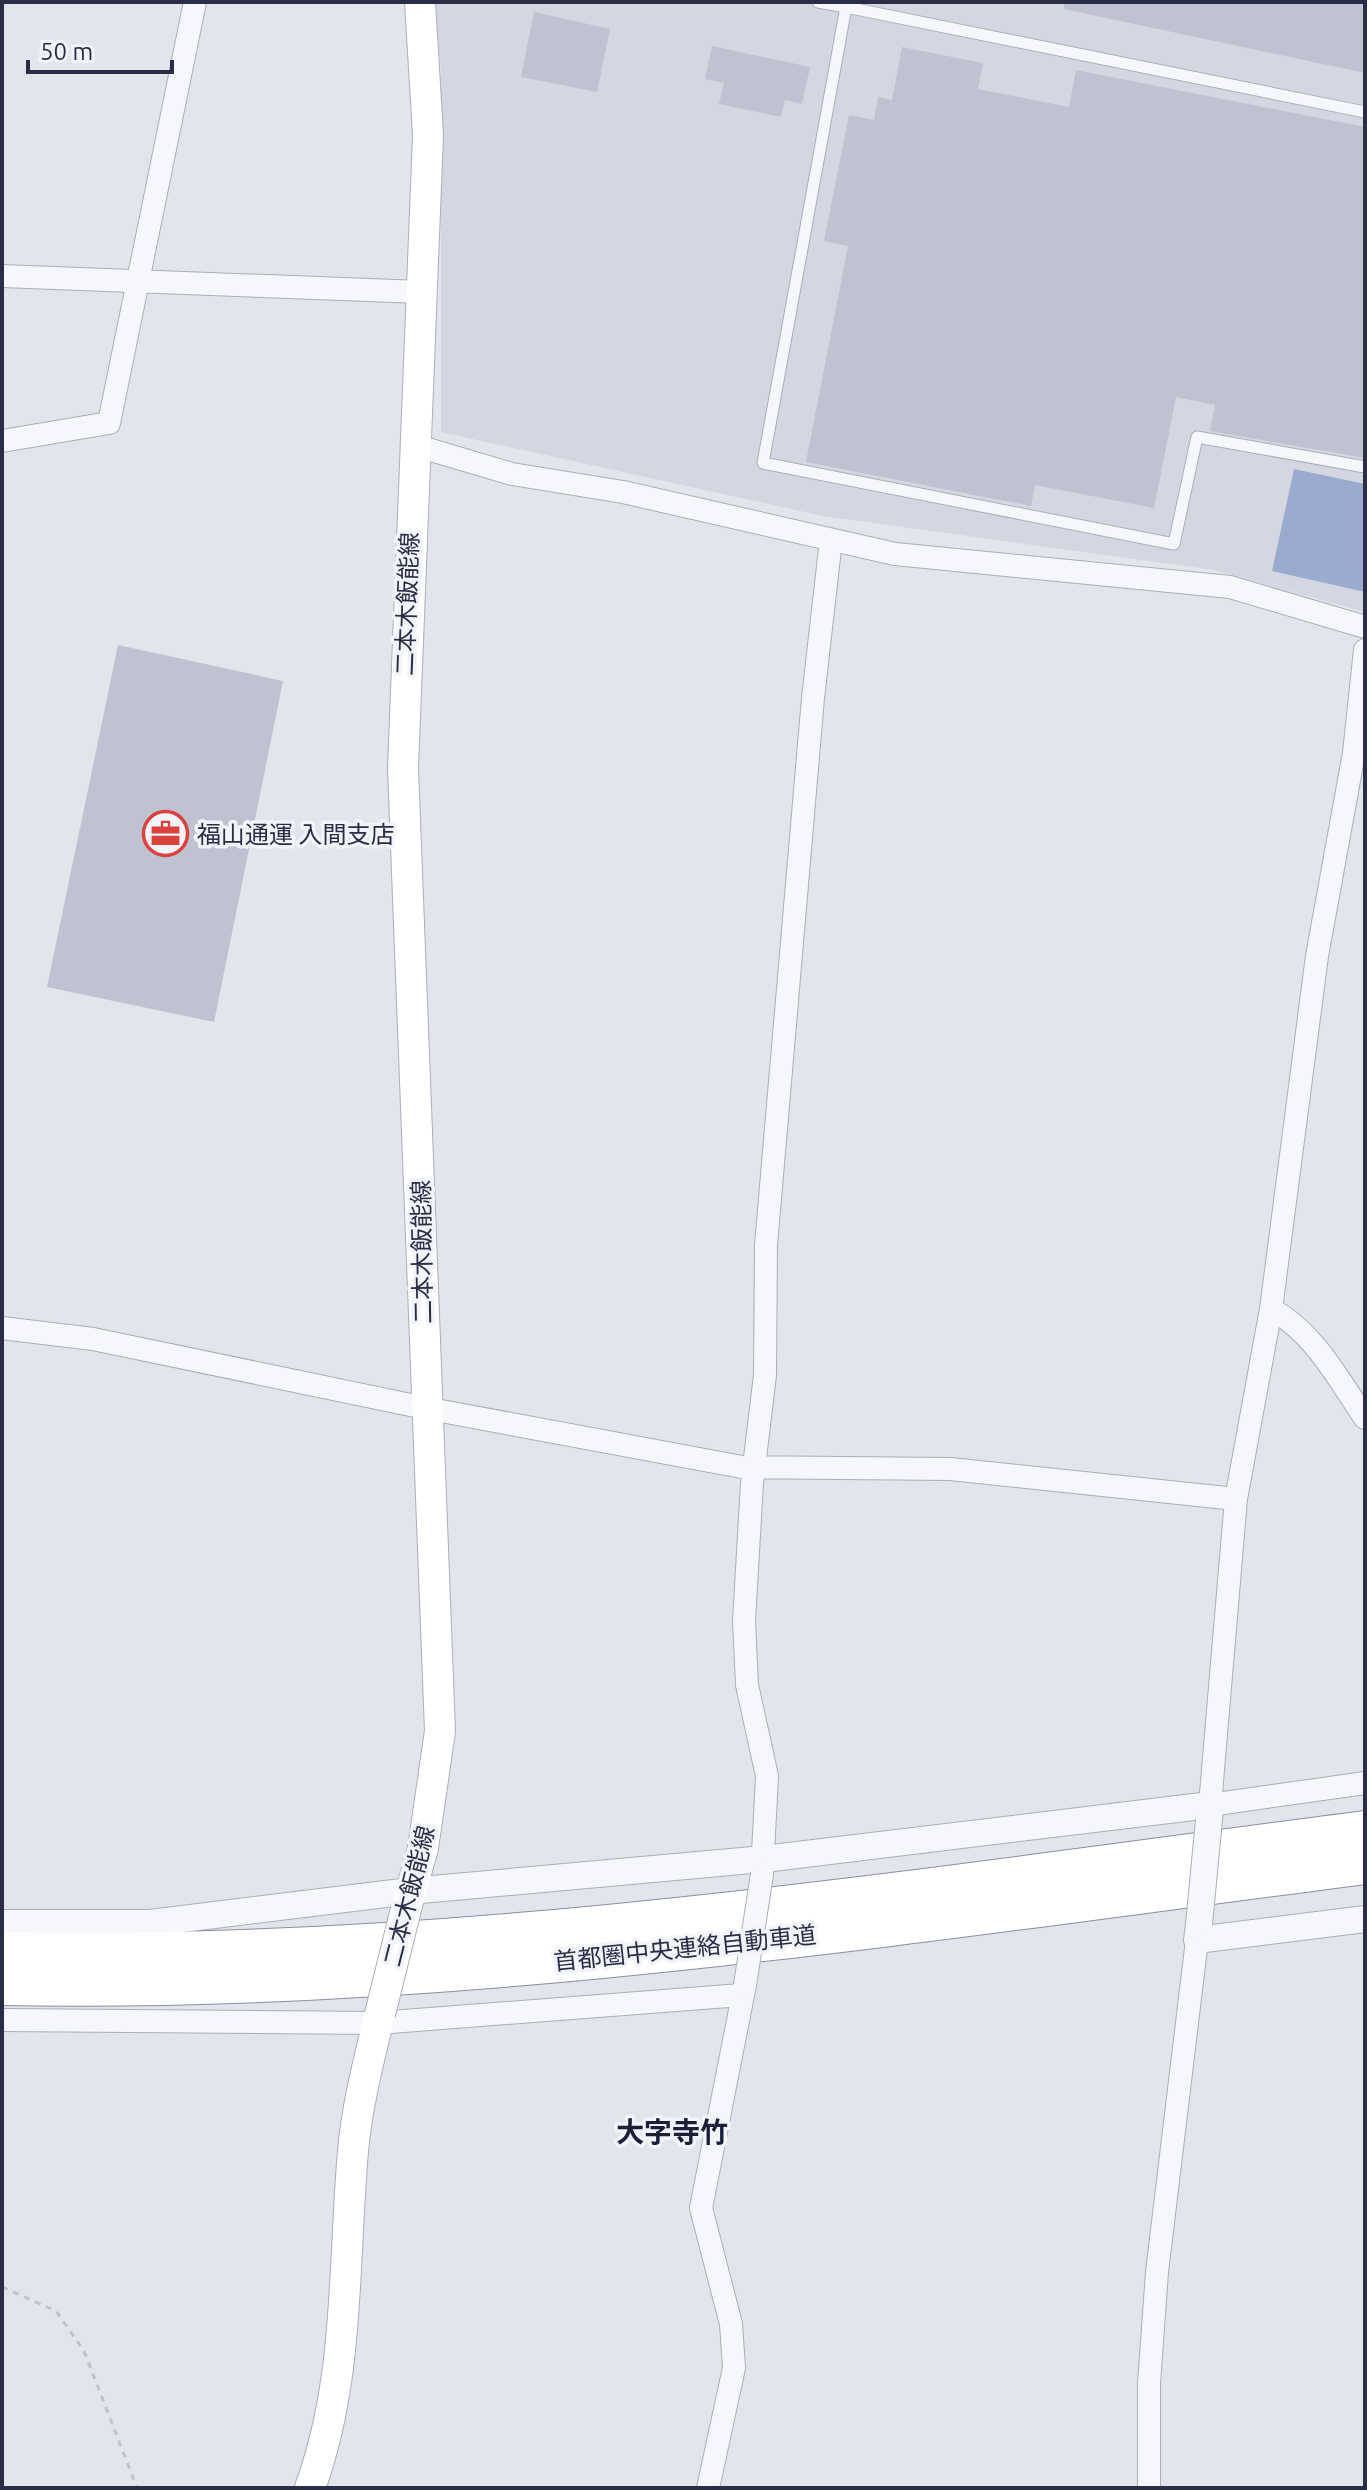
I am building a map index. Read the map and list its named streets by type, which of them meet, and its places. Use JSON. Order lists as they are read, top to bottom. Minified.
{"streets":{"highway":["首都圏中央連絡自動車道"],"main road":["二本木飯能線"]},"districts":["大字寺竹"],"places":{"office":["福山通運 入間支店"]},"scale_bar":"50 m"}
